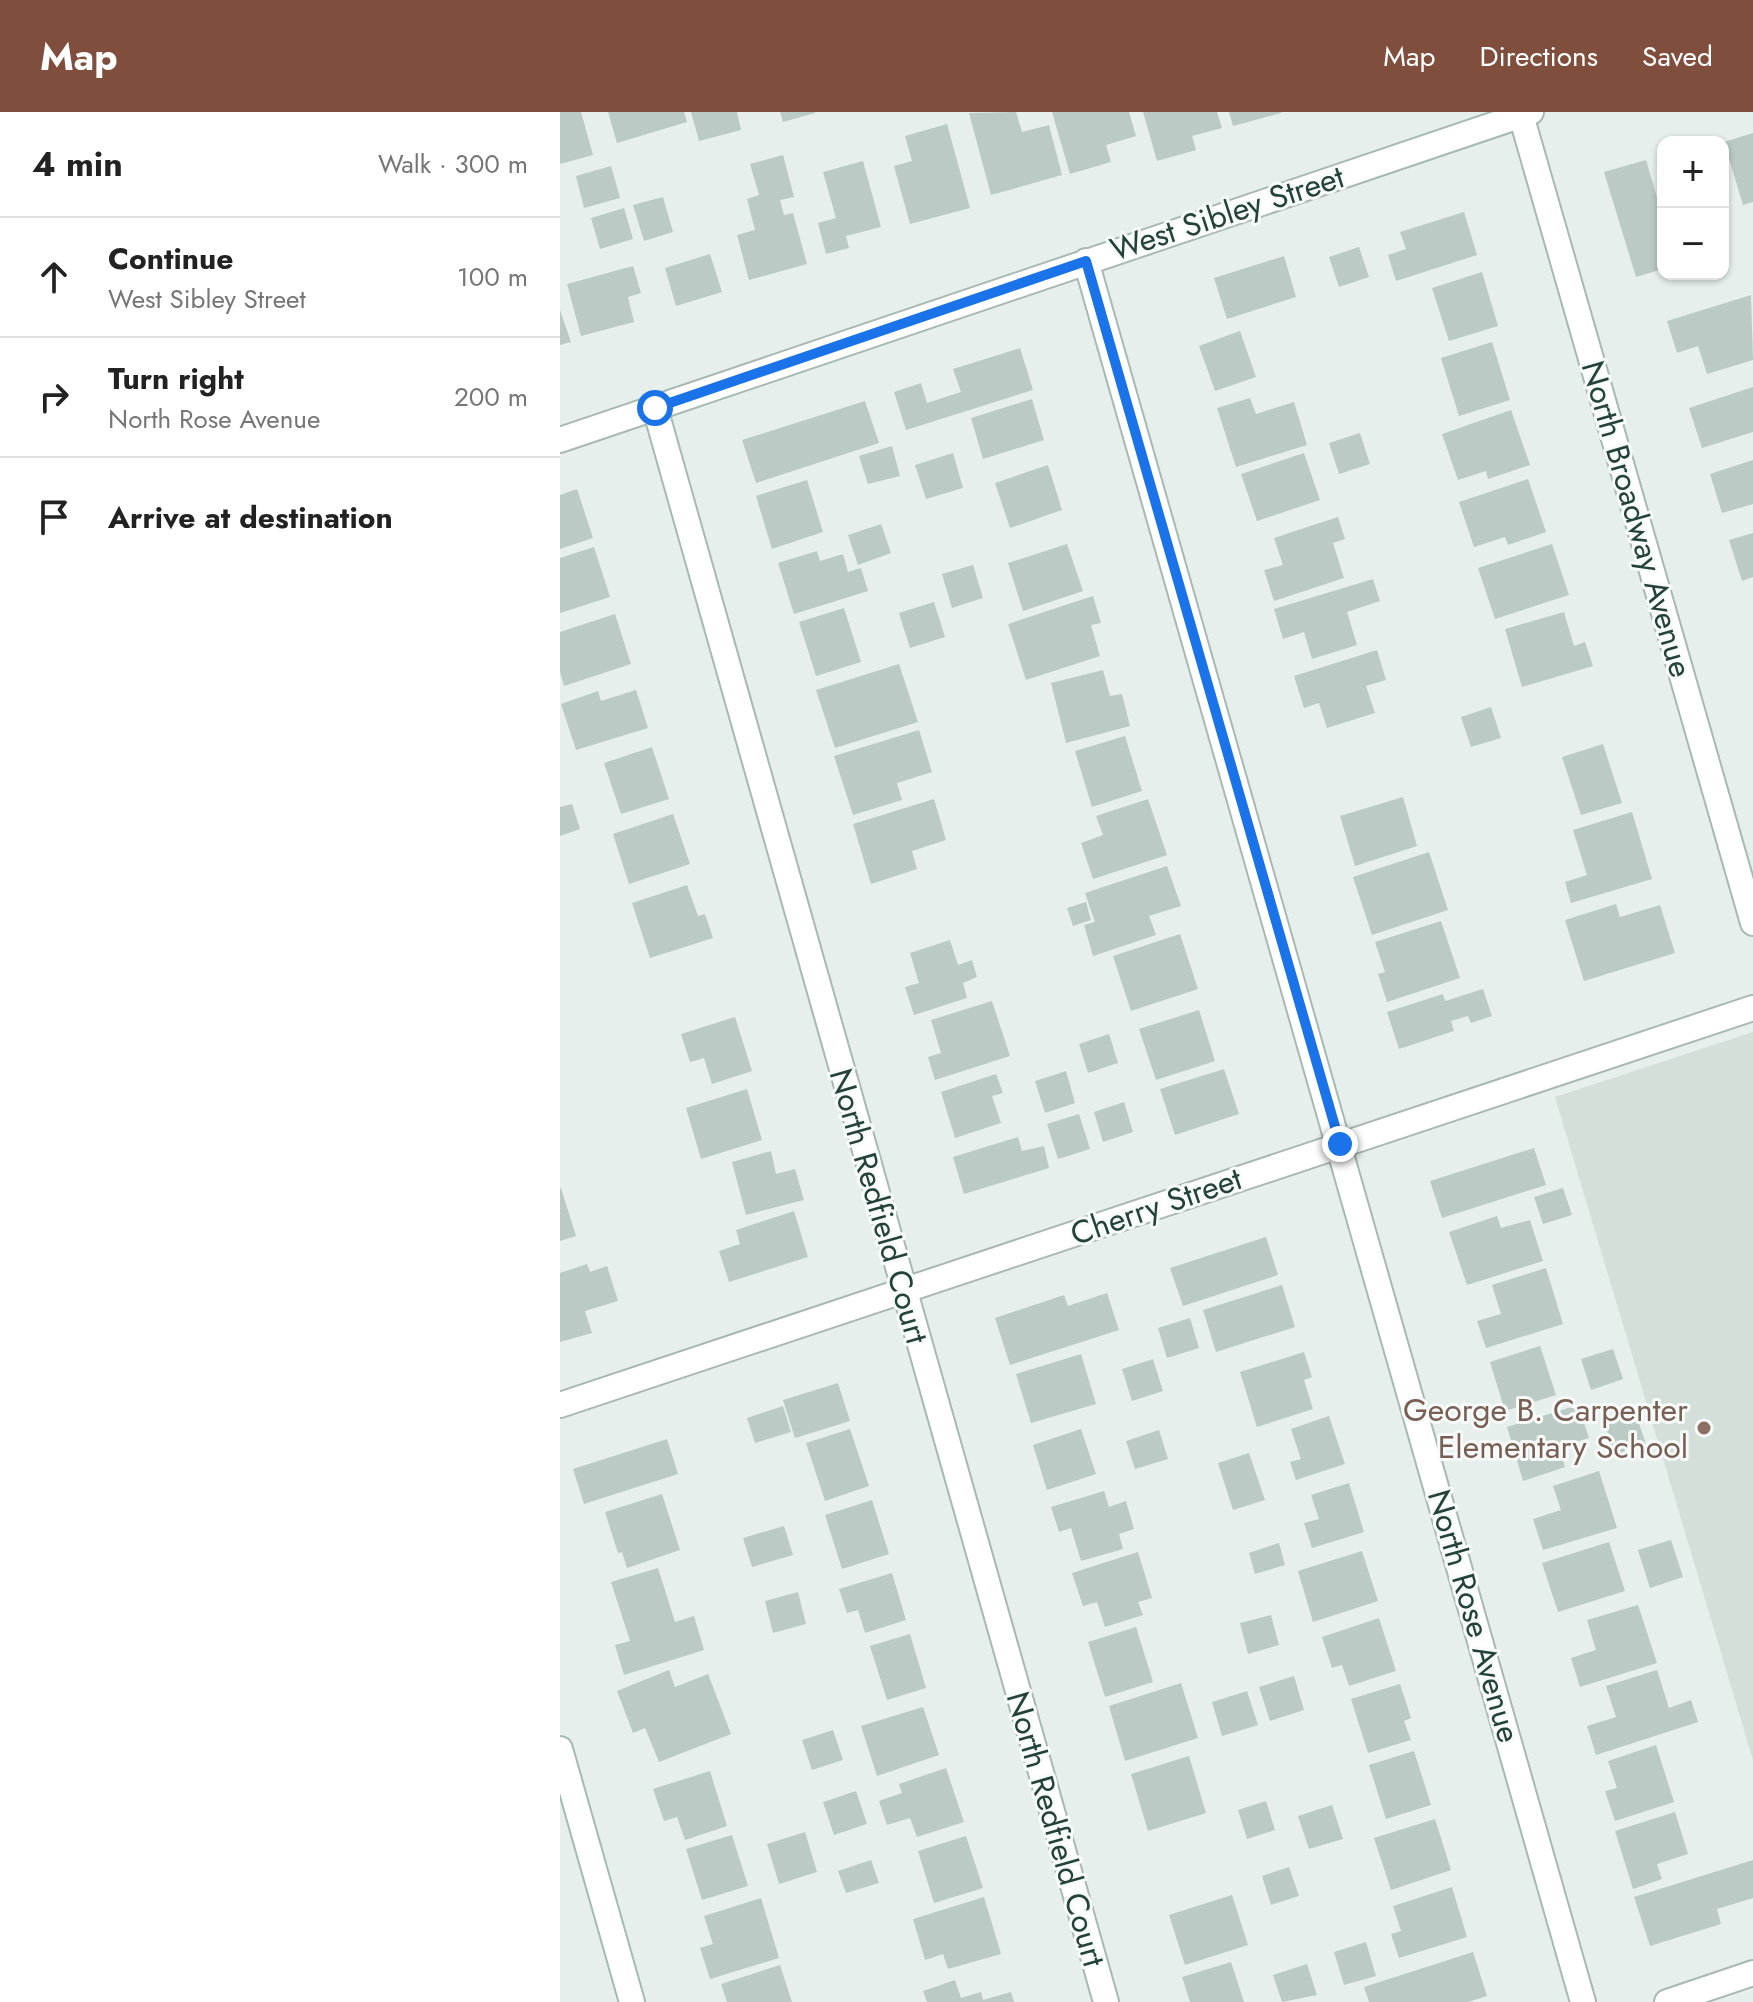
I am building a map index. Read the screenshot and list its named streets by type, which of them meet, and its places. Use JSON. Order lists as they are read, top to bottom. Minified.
{"streets":{"street":["West Sibley Street","North Broadway Avenue","North Redfield Court","Cherry Street","North Rose Avenue"]},"crossings":[["West Sibley Street","North Broadway Avenue"],["West Sibley Street","North Redfield Court"],["West Sibley Street","North Rose Avenue"],["North Redfield Court","Cherry Street"],["Cherry Street","North Rose Avenue"]],"places":["George B. Carpenter Elementary School"],"page":{"header":"Map","nav":["Map","Directions","Saved"],"heading":["4 min","Walk · 300 m"],"map_buttons":["+","−"],"list":[["Continue","West Sibley Street","100 m"],["Turn right","North Rose Avenue","200 m"],"Arrive at destination"]}}
